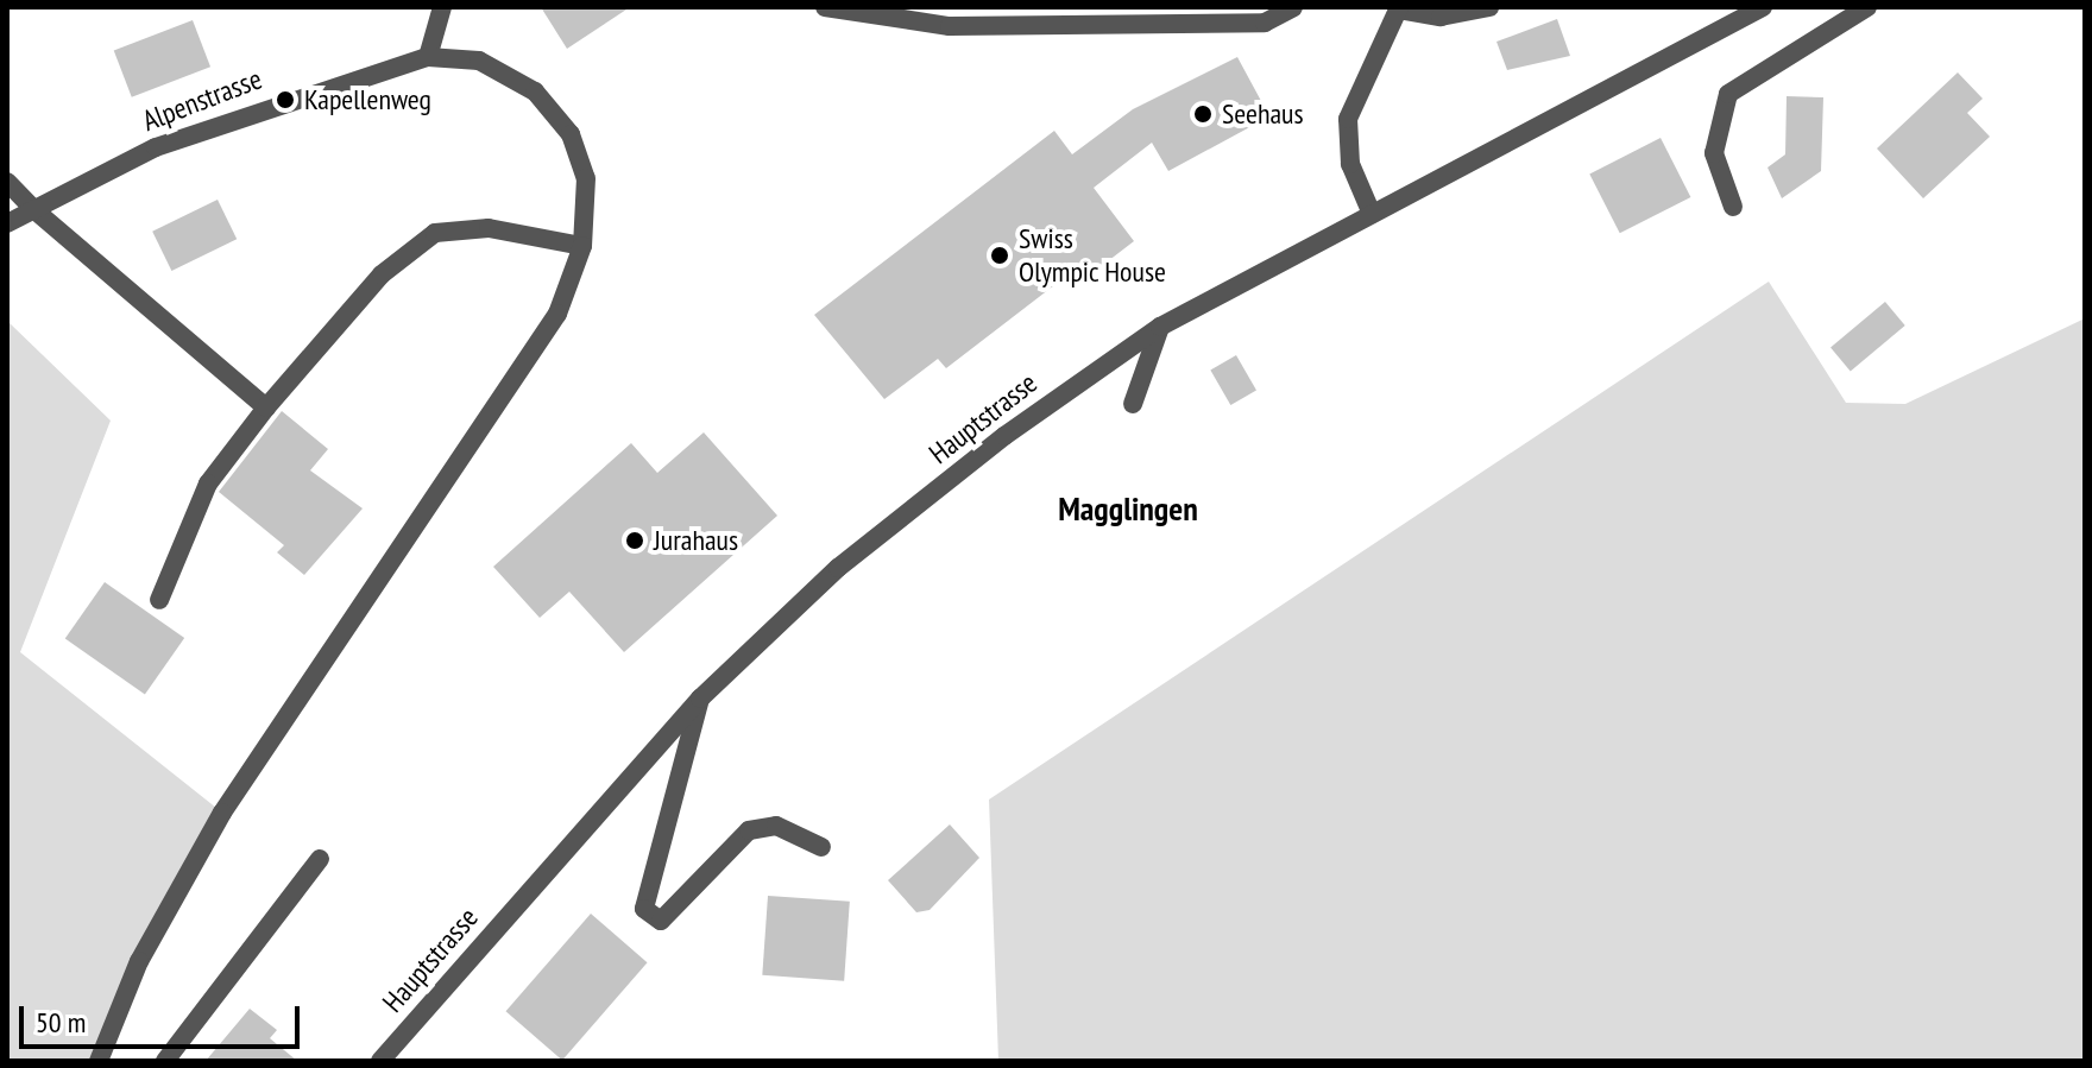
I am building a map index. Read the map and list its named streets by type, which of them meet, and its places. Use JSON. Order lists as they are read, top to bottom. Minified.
{"streets":{"street":["Alpenstrasse","Hauptstrasse"]},"districts":["Magglingen"],"places":["Kapellenweg","Seehaus","Swiss Olympic House","Jurahaus"],"scale_bar":"50 m"}
